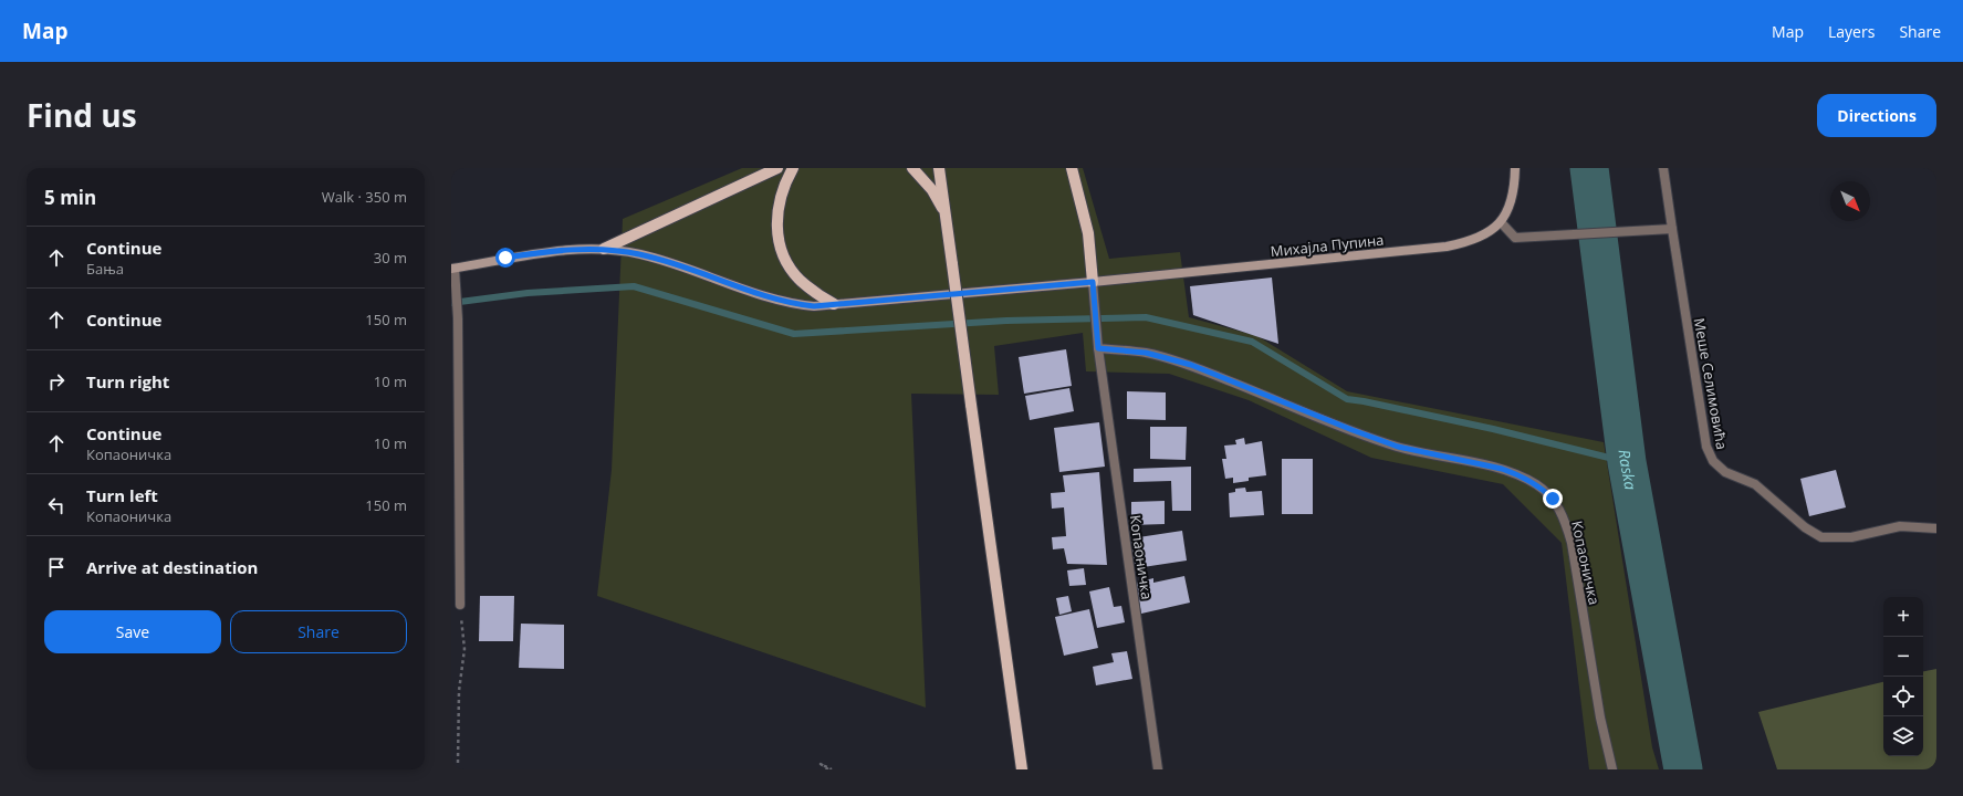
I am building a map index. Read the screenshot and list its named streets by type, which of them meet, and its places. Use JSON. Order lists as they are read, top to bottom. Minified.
{"streets":{"street":["Михајла Пупина","Меше Селимовића","Копаоничка"]},"crossings":[["Михајла Пупина","Копаоничка"]],"water":["Raska"],"north":"bottom right","page":{"header":"Map","nav":["Map","Layers","Share"],"title":"Find us","buttons":["Directions",["Save","Share"]],"heading":["5 min","Walk · 350 m"],"list":[["Continue","Бања","30 m"],["Continue","150 m"],["Turn right","10 m"],["Continue","Копаоничка","10 m"],["Turn left","Копаоничка","150 m"],"Arrive at destination"],"map_buttons":["+","−"]}}
